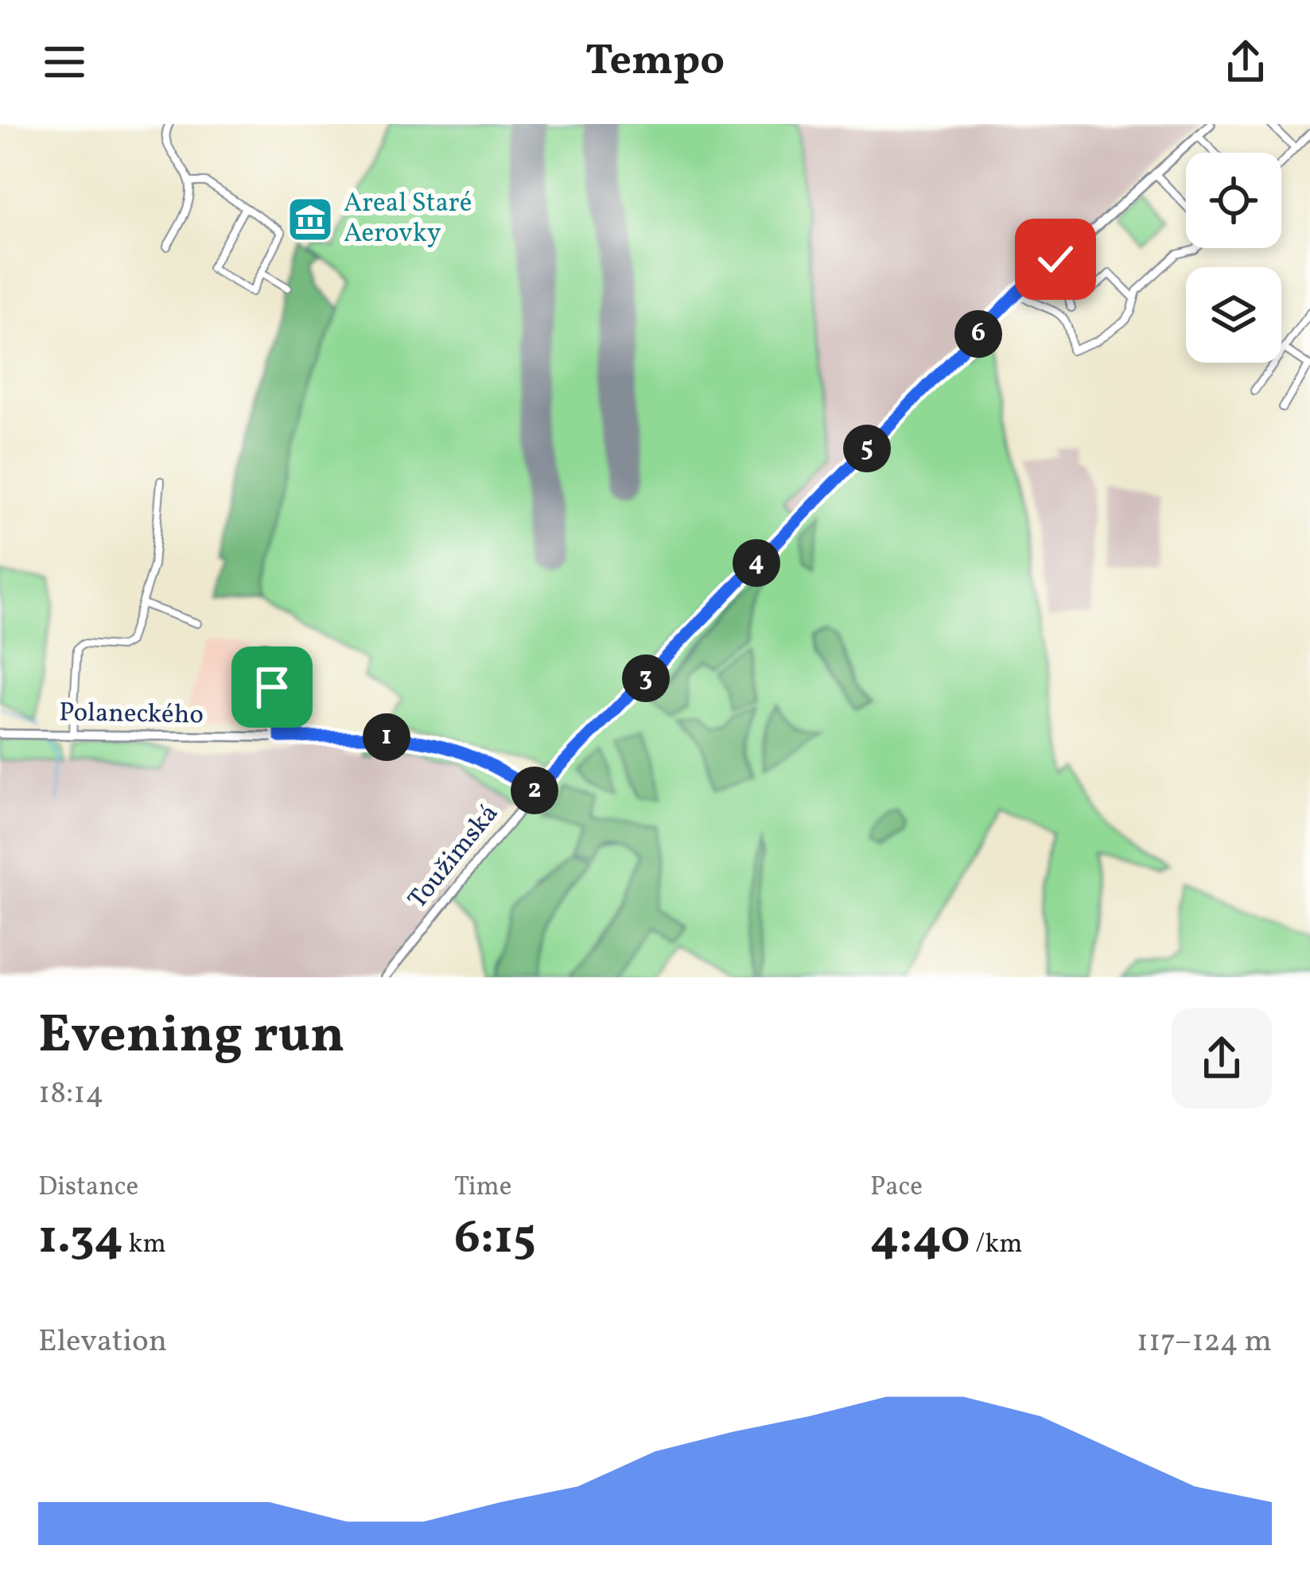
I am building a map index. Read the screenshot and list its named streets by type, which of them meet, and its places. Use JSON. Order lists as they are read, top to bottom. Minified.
{"streets":{"street":["Polaneckého","Toužimská"]},"crossings":[["Polaneckého","Toužimská"]],"places":{"museum":["Areal Staré Aerovky"]},"page":{"header":"Tempo","pins":["6","5","4","3","1","2"],"heading":["Evening run","18:14"],"stats":[["Distance","1.34 km"],["Time","6:15"],["Pace","4:40 /km"]],"chart":["Elevation","117–124 m"]}}
